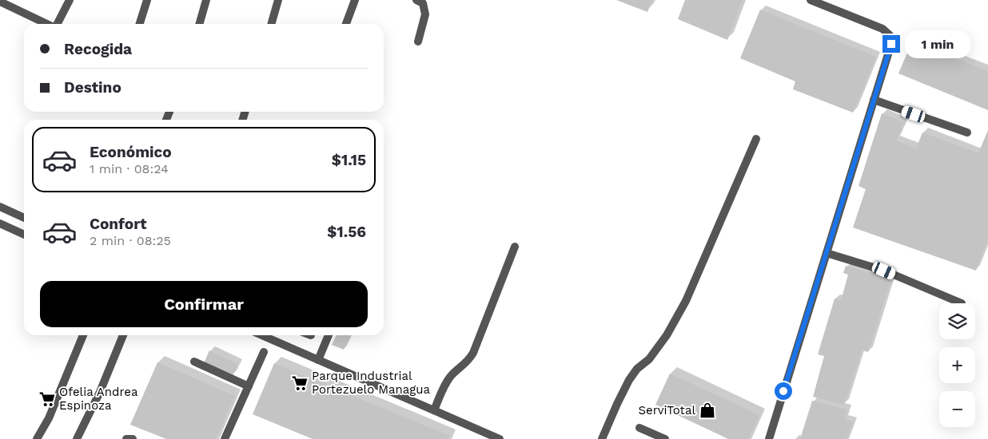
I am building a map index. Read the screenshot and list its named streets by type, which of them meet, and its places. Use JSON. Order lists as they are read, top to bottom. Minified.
{"places":{"supermarket":["Parque Industrial Portezuelo Managua","Ofelia Andrea Espinoza"],"shop":["ServiTotal"]},"page":{"banner":["Recogida","Destino"],"bubble":"1 min","list":[{"name":"Económico","note":"1 min · 08:24","value":"$1.15"},{"name":"Confort","note":"2 min · 08:25","value":"$1.56"}],"buttons":"Confirmar","map_buttons":["+","−"]}}
